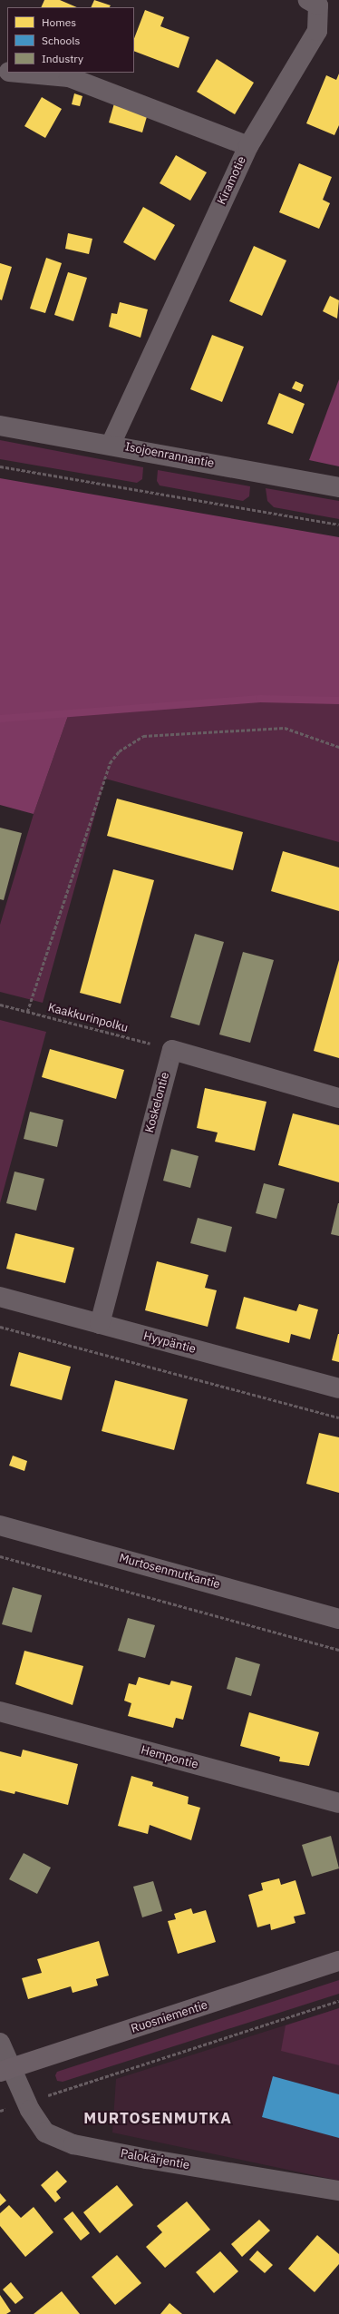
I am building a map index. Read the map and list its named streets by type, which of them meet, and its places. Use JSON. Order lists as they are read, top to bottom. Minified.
{"streets":{"main road":["Ruosniementie"],"street":["Kiramotie","Isojoenrannantie","Koskelontie","Hyypäntie","Murtosenmutkantie","Hempontie","Palokärjentie"],"path":["Kaakkurinpolku"]},"crossings":[["Kiramotie","Isojoenrannantie"],["Kaakkurinpolku","Koskelontie"],["Koskelontie","Hyypäntie"],["Ruosniementie","Palokärjentie"]],"districts":["MURTOSENMUTKA"],"legend":["Homes","Schools","Industry"]}
